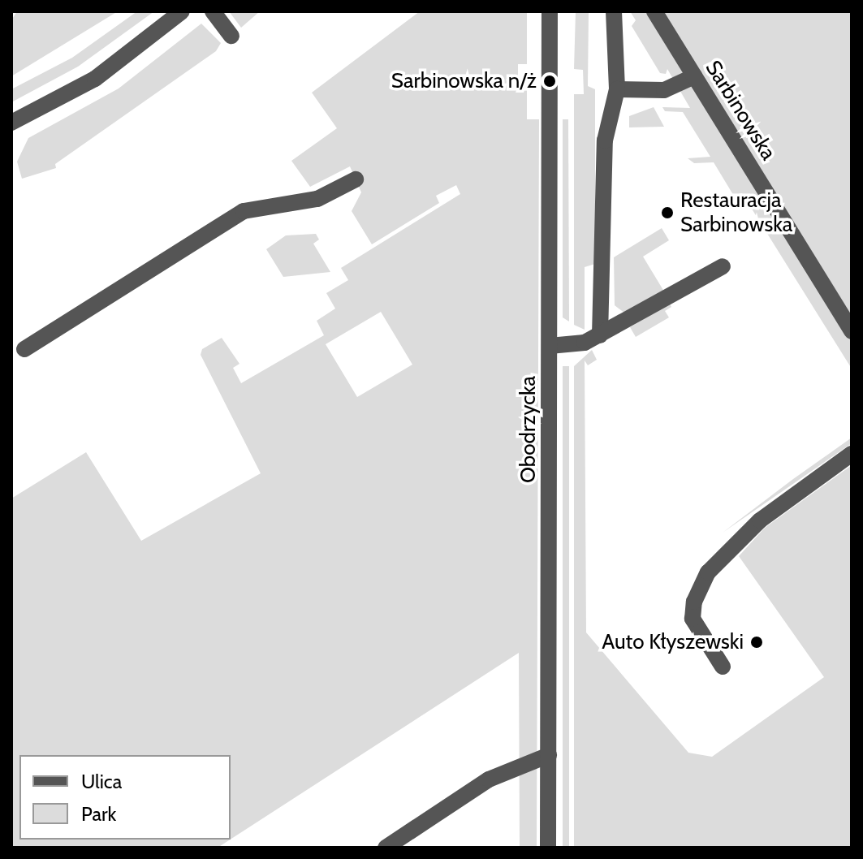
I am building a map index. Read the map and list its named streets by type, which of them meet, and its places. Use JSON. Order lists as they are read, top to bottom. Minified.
{"streets":{"street":["Sarbinowska","Obodrzycka"]},"places":["Sarbinowska n/ż","Restauracja Sarbinowska","Auto Kłyszewski"],"legend":["Ulica","Park"]}
